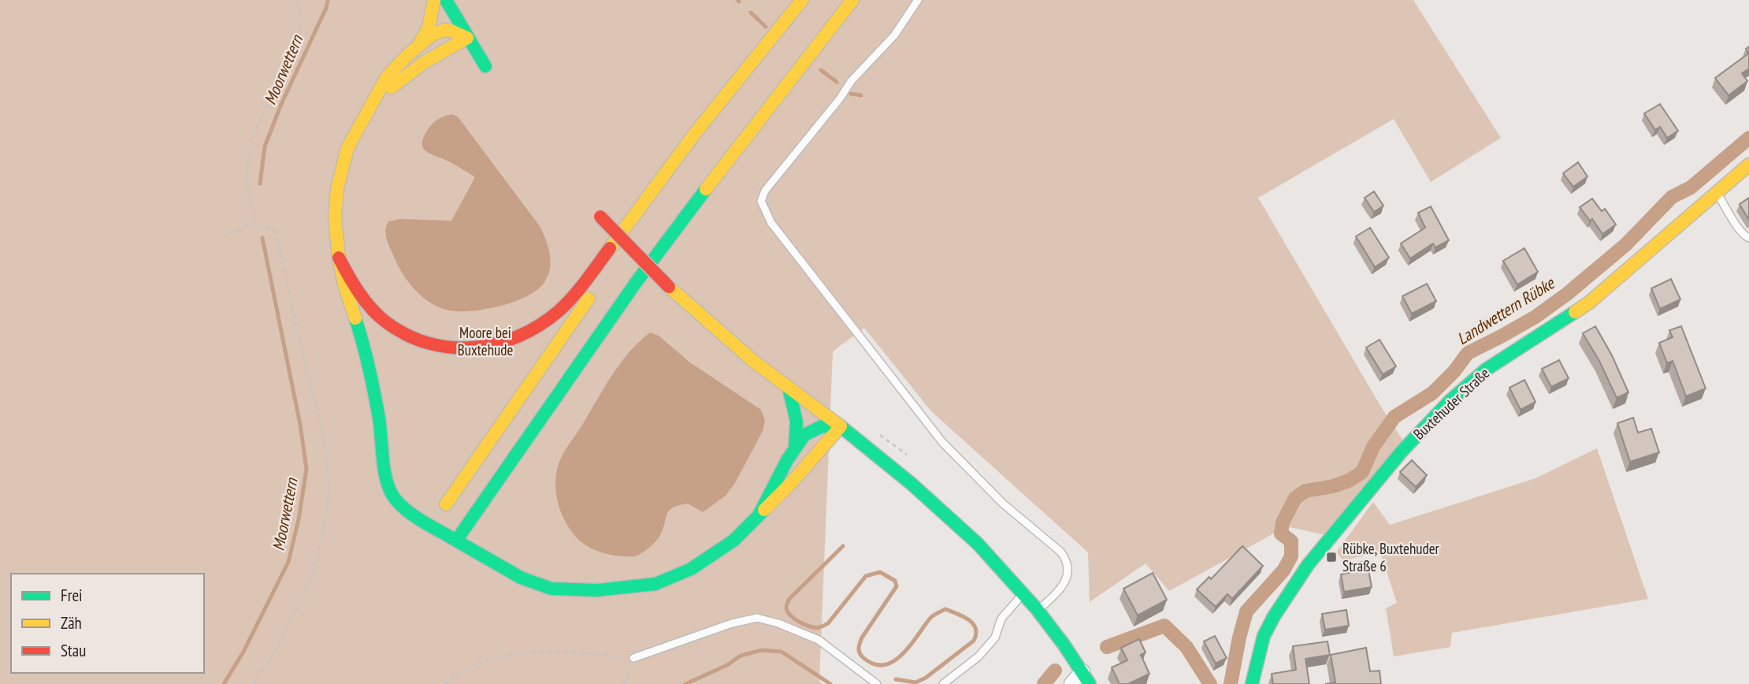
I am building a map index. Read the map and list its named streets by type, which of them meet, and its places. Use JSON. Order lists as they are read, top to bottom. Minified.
{"streets":{"main road":["Buxtehuder Straße"]},"water":["Moorwettern","Landwettern Rübke"],"parks":["Moore bei Buxtehude"],"places":{"transit":["Rübke, Buxtehuder Straße 6"]},"legend":["Frei","Zäh","Stau"]}
